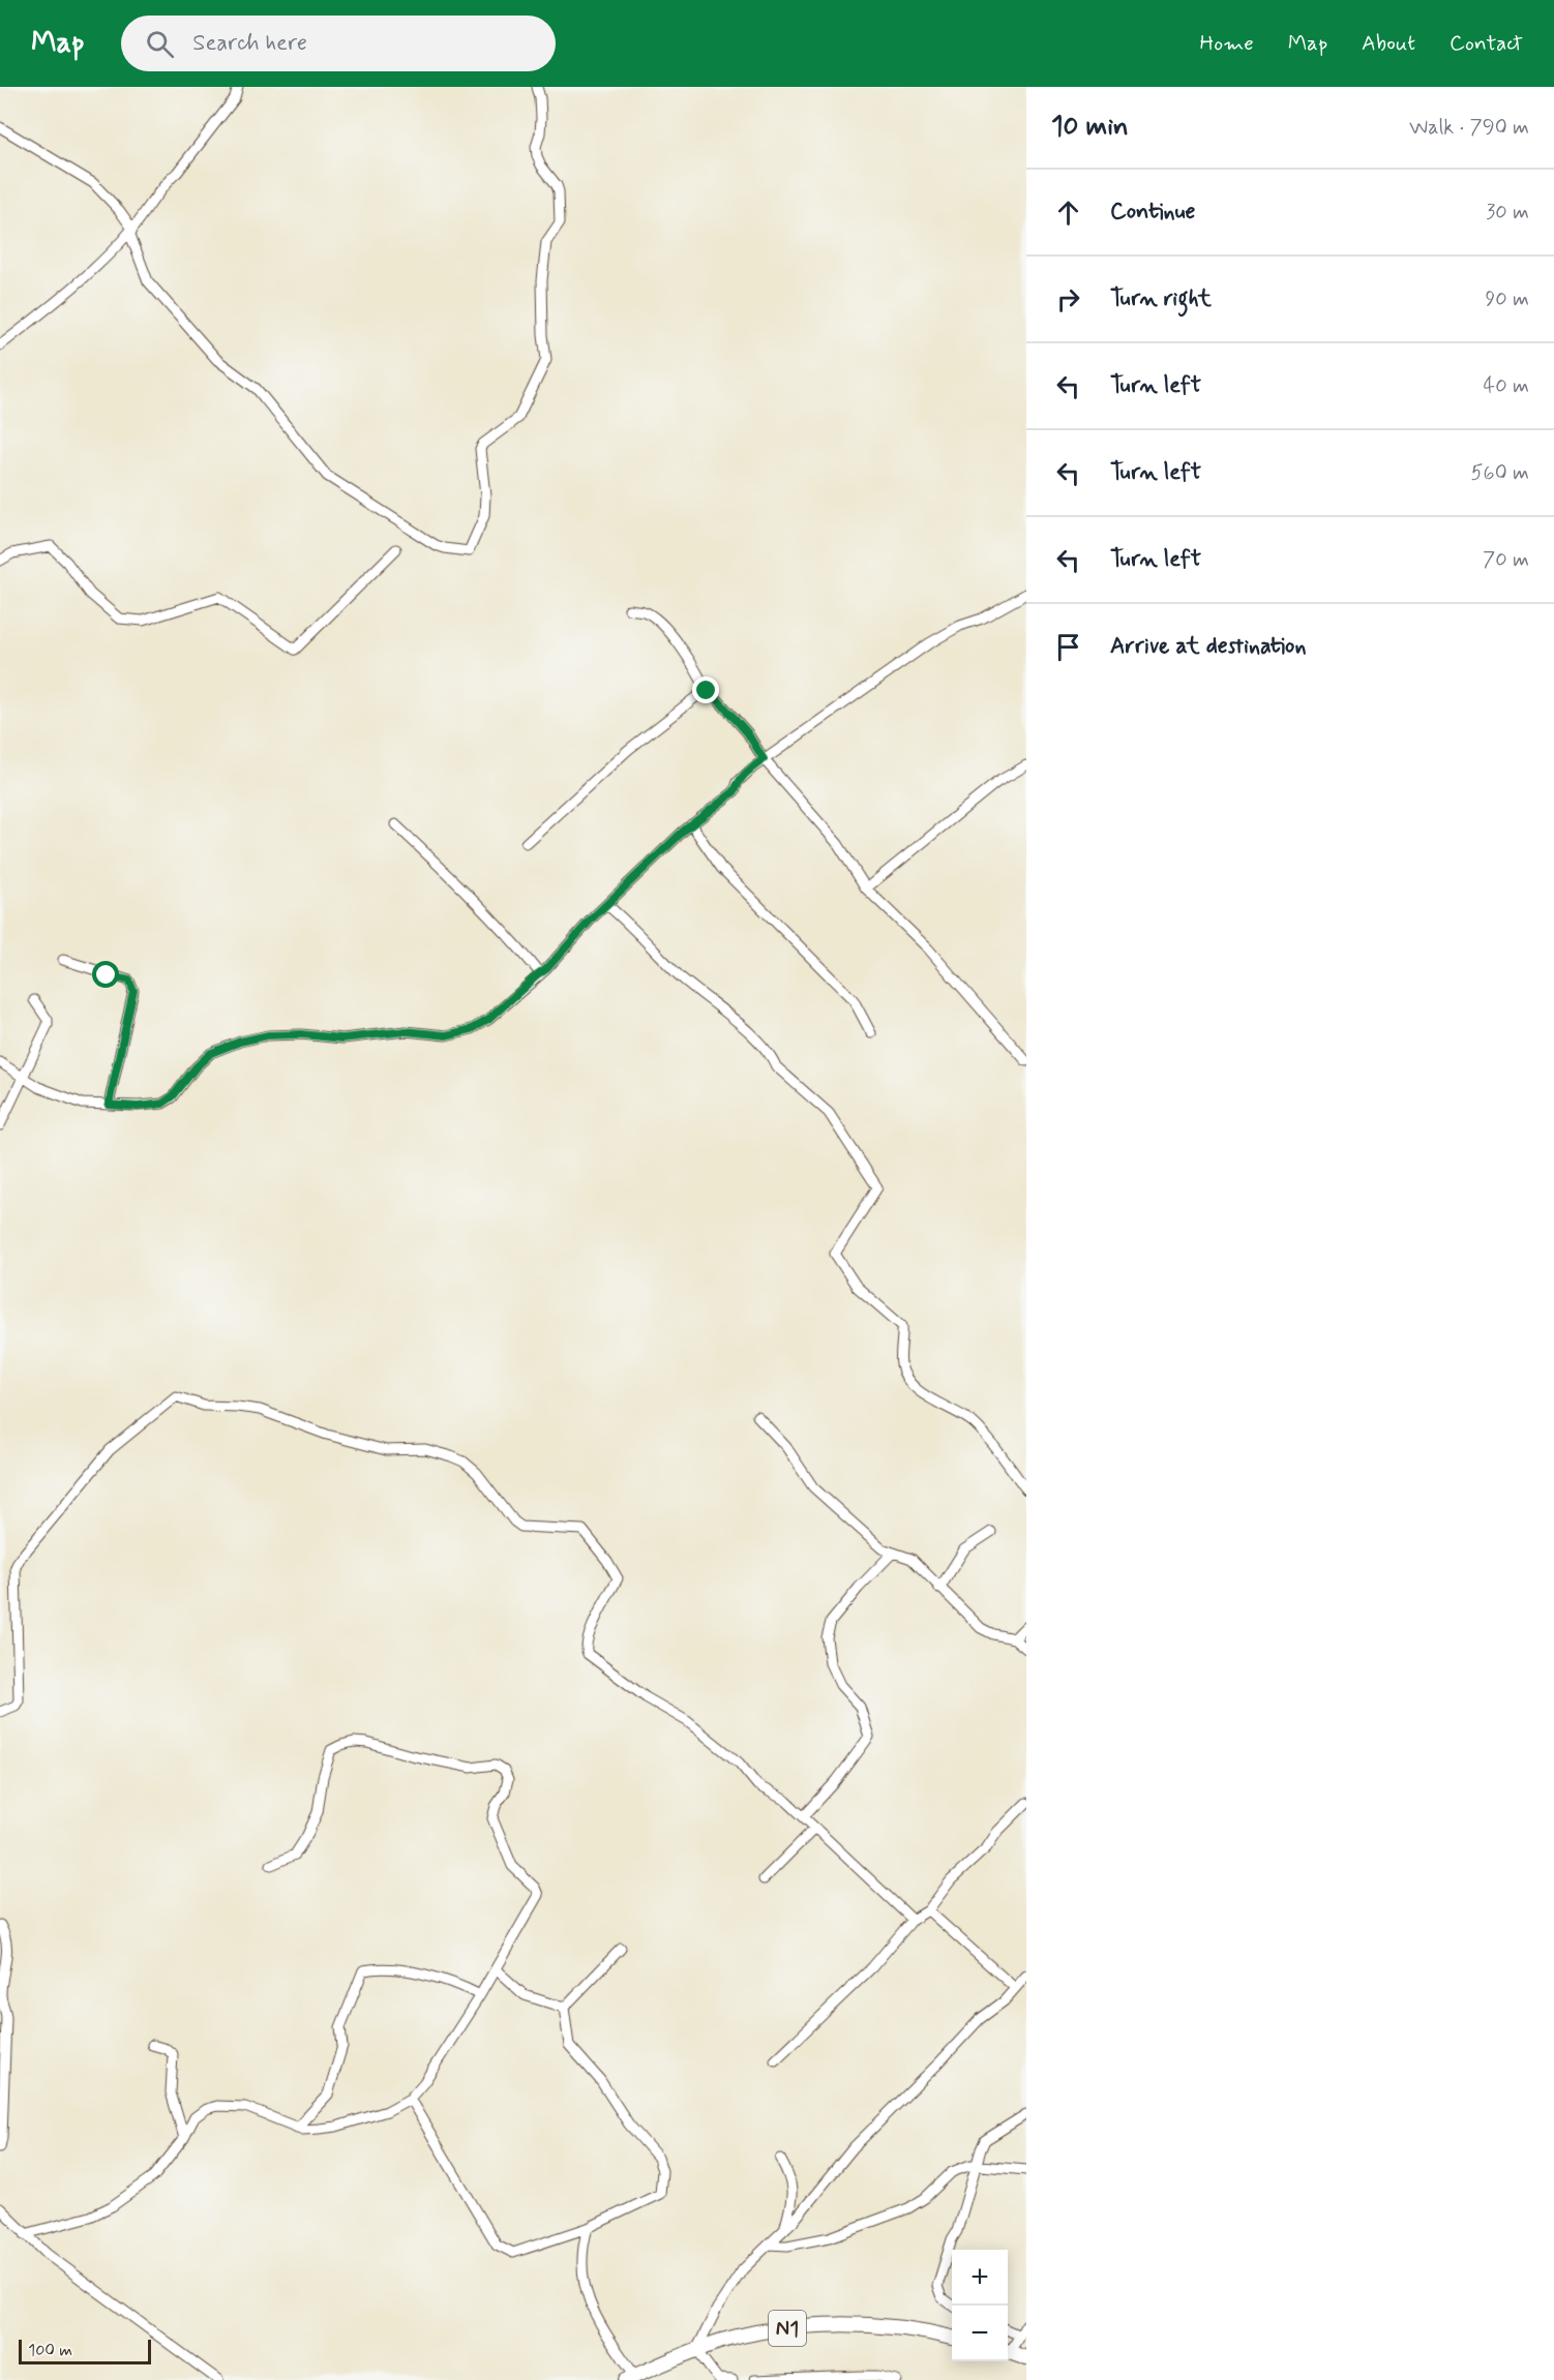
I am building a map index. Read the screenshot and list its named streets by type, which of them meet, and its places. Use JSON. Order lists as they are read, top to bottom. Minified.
{"streets":{"highway":["N1"]},"scale_bar":"100 m","page":{"header":"Map","search":"Search here","nav":["Home","Map","About","Contact"],"heading":["10 min","Walk · 790 m"],"list":[["Continue","30 m"],["Turn right","90 m"],["Turn left","40 m"],["Turn left","560 m"],["Turn left","70 m"],"Arrive at destination"],"map_buttons":["+","−"],"scale":"100 m"}}
